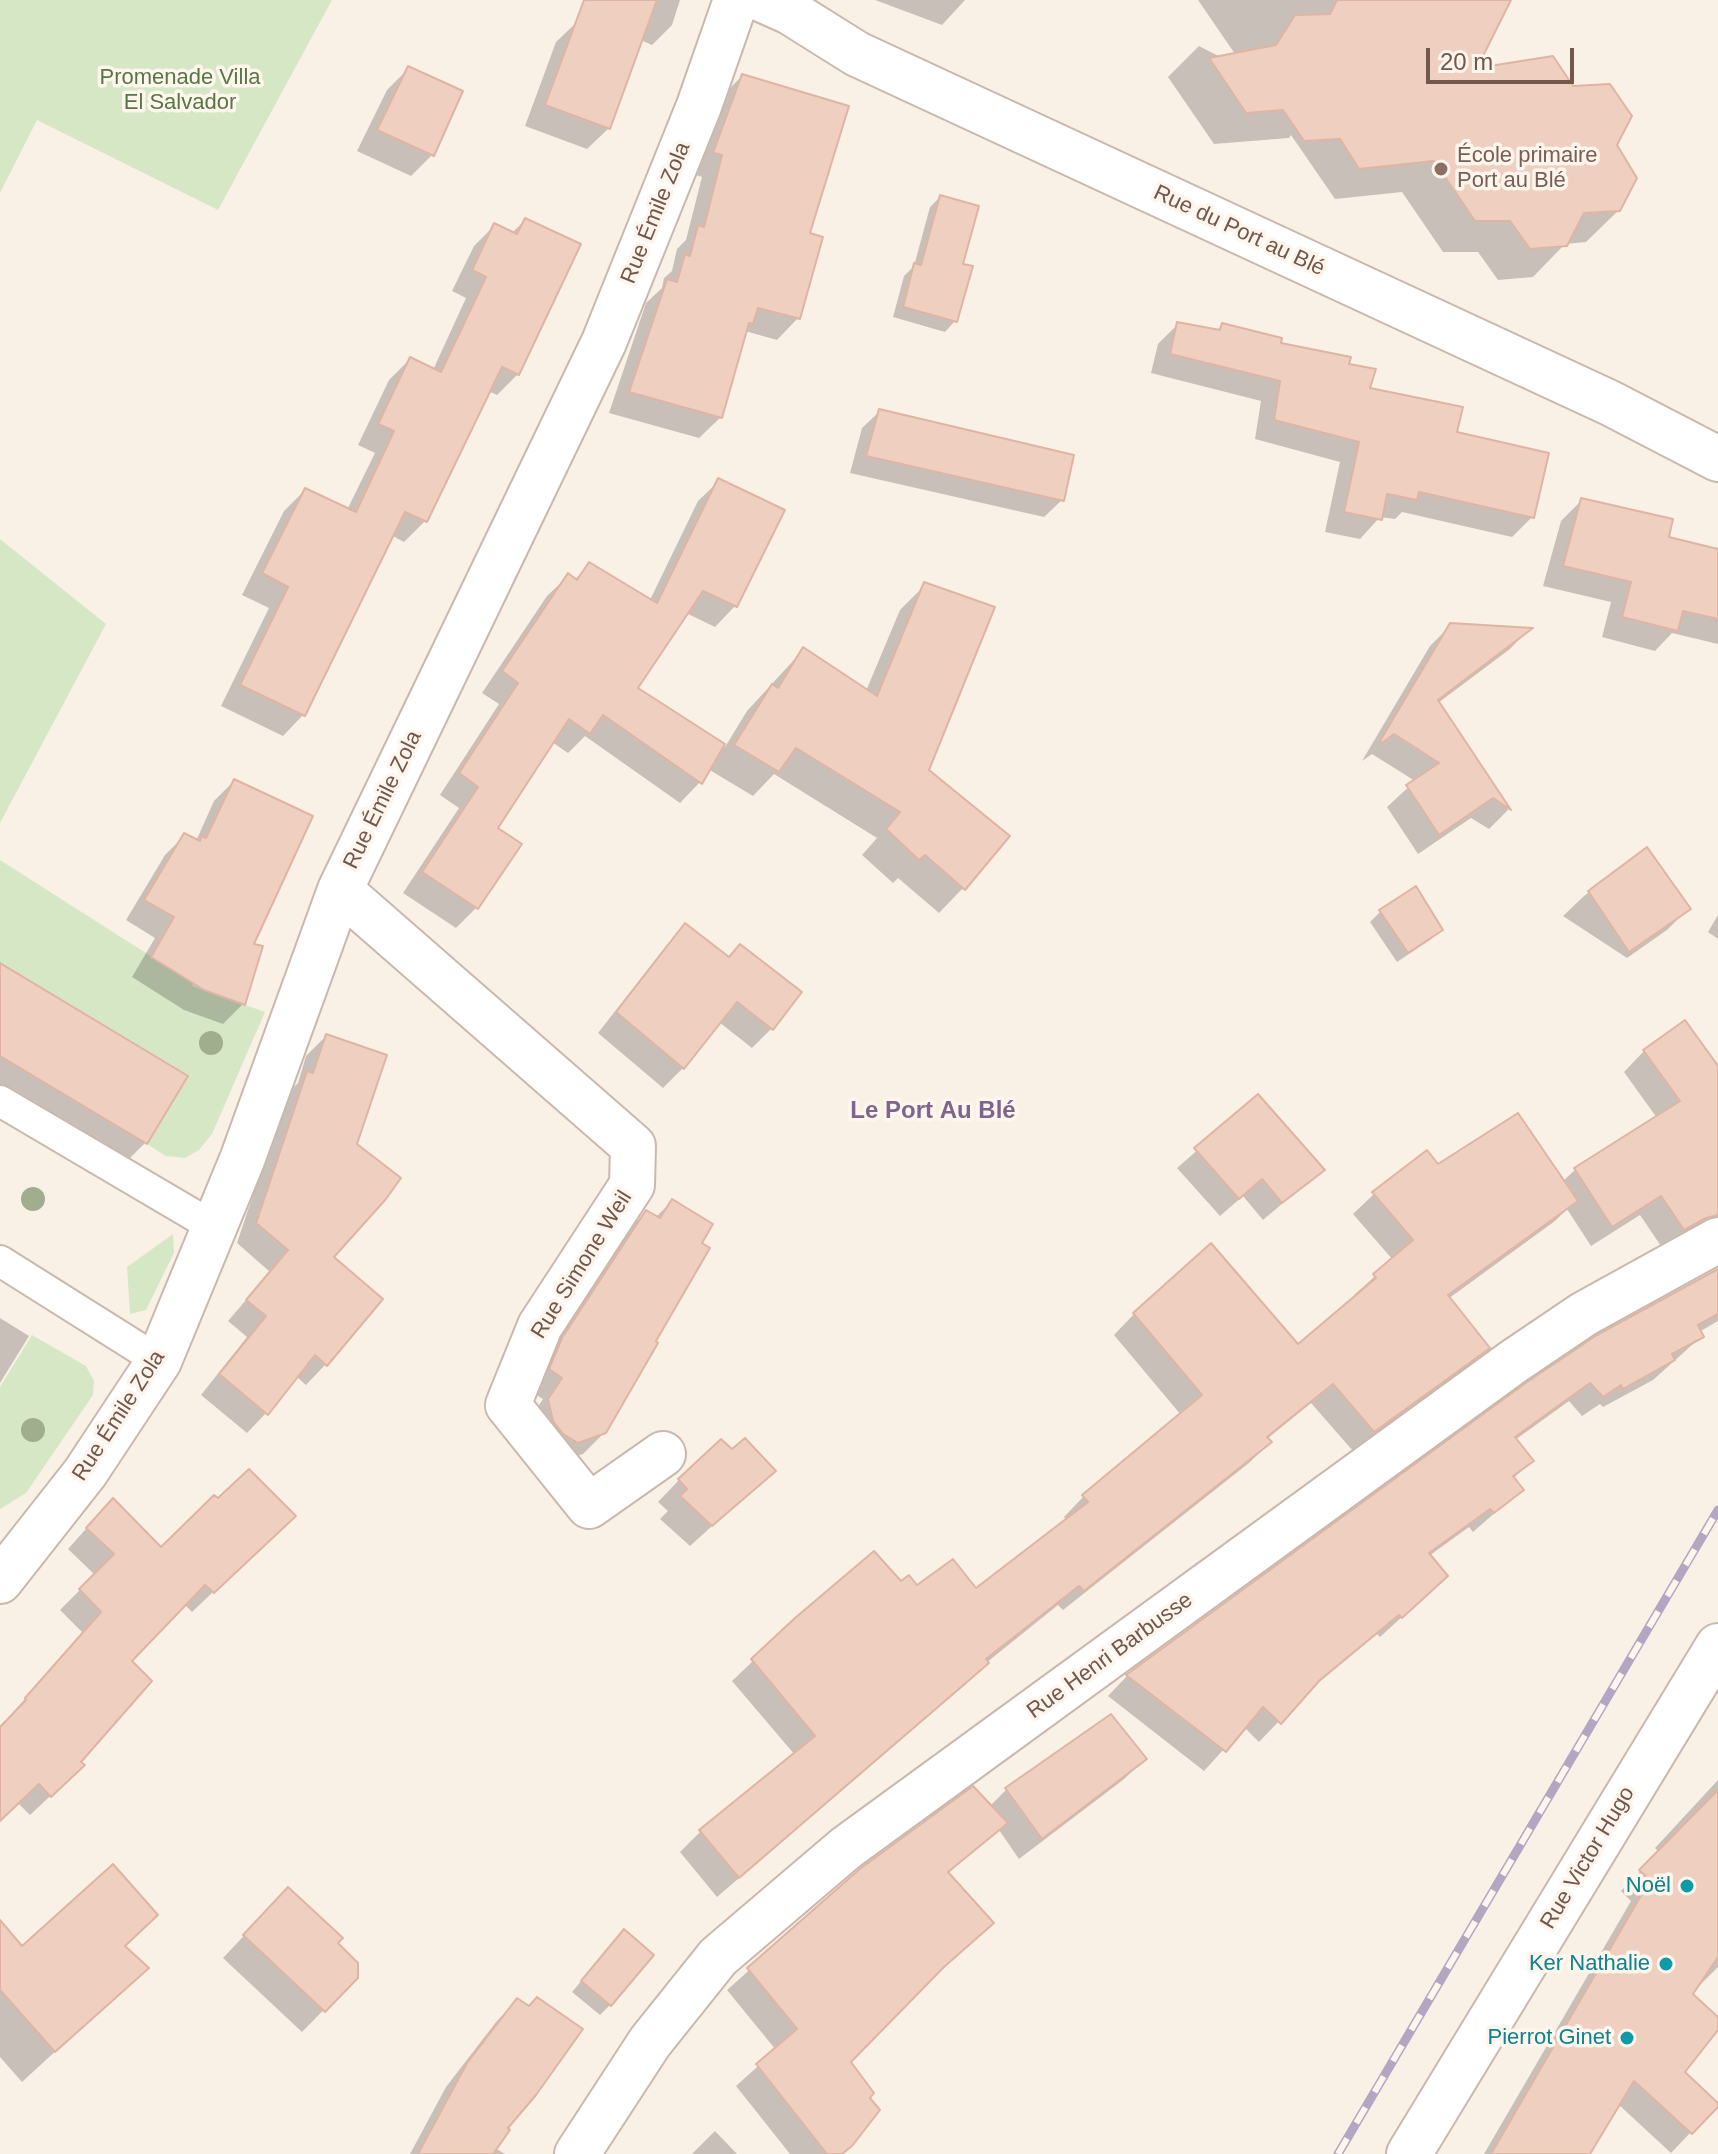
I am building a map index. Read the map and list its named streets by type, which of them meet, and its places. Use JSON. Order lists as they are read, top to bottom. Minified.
{"streets":{"street":["Rue Émile Zola","Rue du Port au Blé","Rue Simone Weil","Rue Henri Barbusse","Rue Victor Hugo"]},"crossings":[["Rue Émile Zola","Rue Simone Weil"]],"districts":["Le Port Au Blé"],"parks":["Promenade Villa El Salvador"],"places":["École primaire Port au Blé","Noël","Ker Nathalie","Pierrot Ginet"],"scale_bar":"20 m"}
